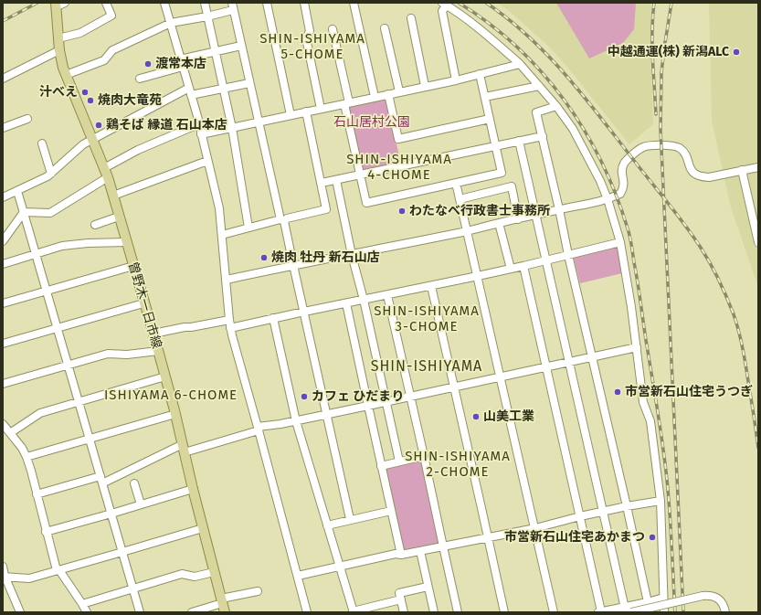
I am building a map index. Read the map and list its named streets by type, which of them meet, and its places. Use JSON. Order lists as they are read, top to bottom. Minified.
{"streets":{"main road":["曽野木一日市線"]},"districts":["SHIN-ISHIYAMA 5-CHOME","SHIN-ISHIYAMA 4-CHOME","SHIN-ISHIYAMA 3-CHOME","SHIN-ISHIYAMA","ISHIYAMA 6-CHOME","SHIN-ISHIYAMA 2-CHOME"],"parks":["石山居村公園"],"places":["中越通運(株) 新潟ALC","渡常本店","汁べえ","焼肉大竜苑","鶏そば 縁道 石山本店","わたなべ行政書士事務所","焼肉 牡丹 新石山店","市営新石山住宅うつぎ","カフェ ひだまり","山美工業","市営新石山住宅あかまつ"]}
